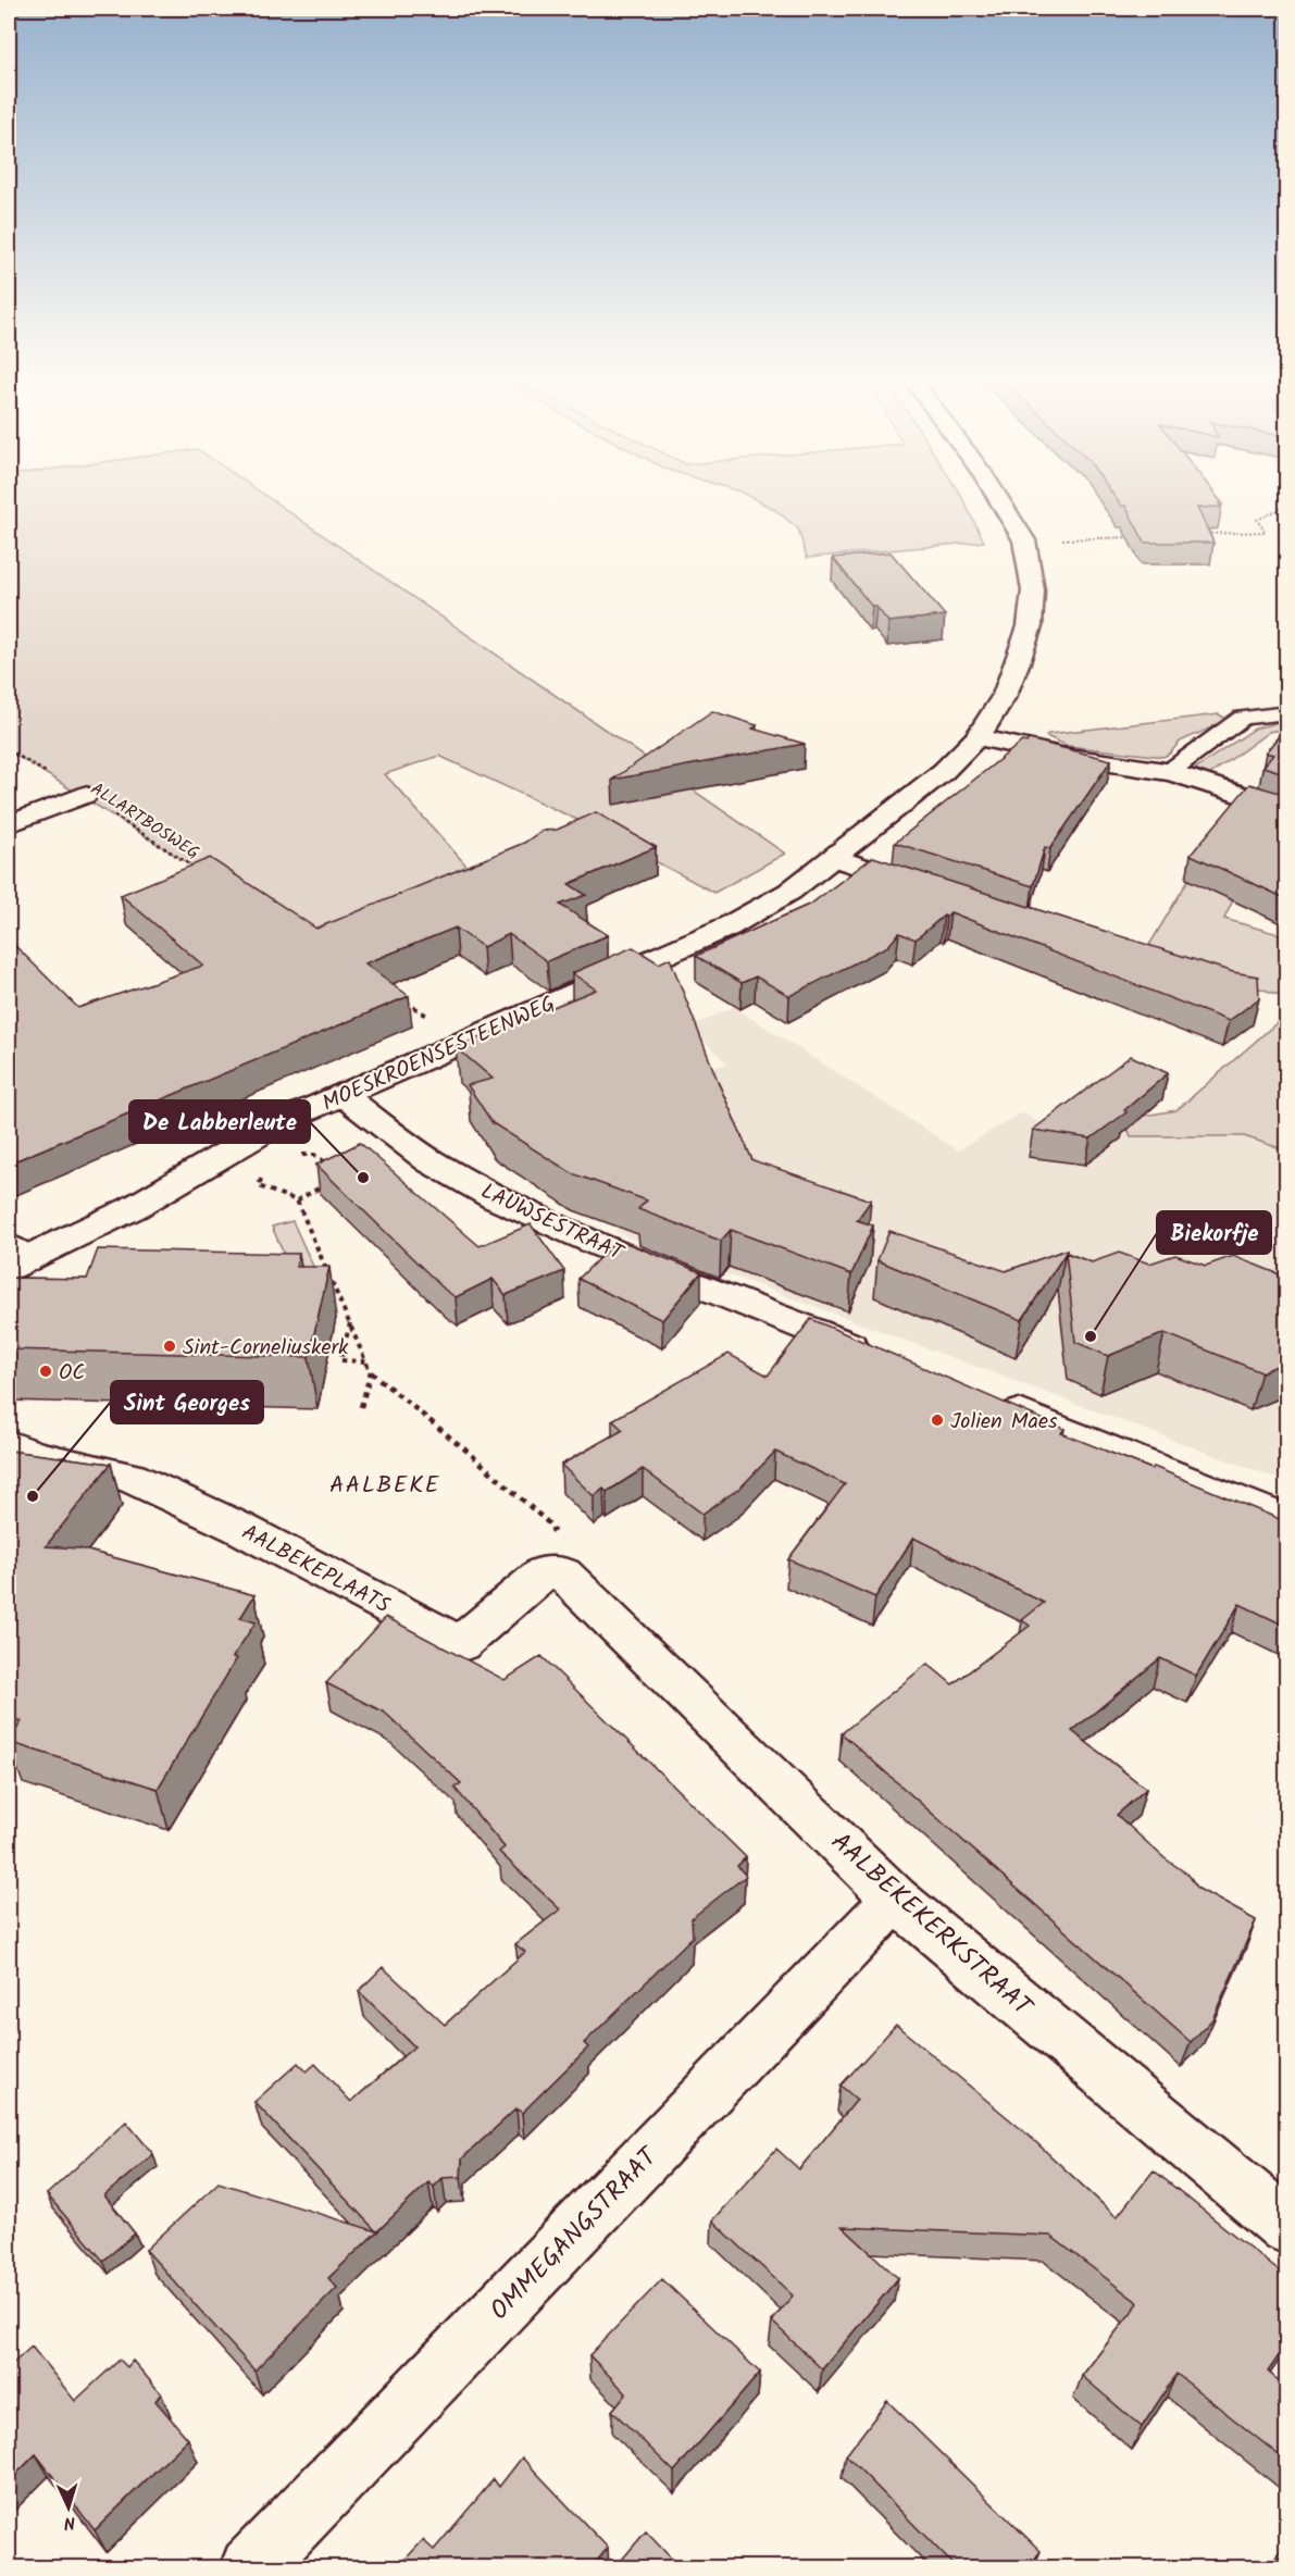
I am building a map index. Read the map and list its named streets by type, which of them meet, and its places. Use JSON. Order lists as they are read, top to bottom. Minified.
{"streets":{"street":["MOESKROENSESTEENWEG","LAUWSESTRAAT","AALBEKEPLAATS","AALBEKEKERKSTRAAT","OMMEGANGSTRAAT"],"path":["ALLARTBOSWEG"]},"crossings":[["MOESKROENSESTEENWEG","LAUWSESTRAAT"],["AALBEKEPLAATS","AALBEKEKERKSTRAAT"],["AALBEKEKERKSTRAAT","OMMEGANGSTRAAT"]],"districts":["AALBEKE"],"places":["De Labberleute","Biekorfje","Sint-Corneliuskerk","OC","Jolien Maes","Sint Georges"],"north":"bottom"}
